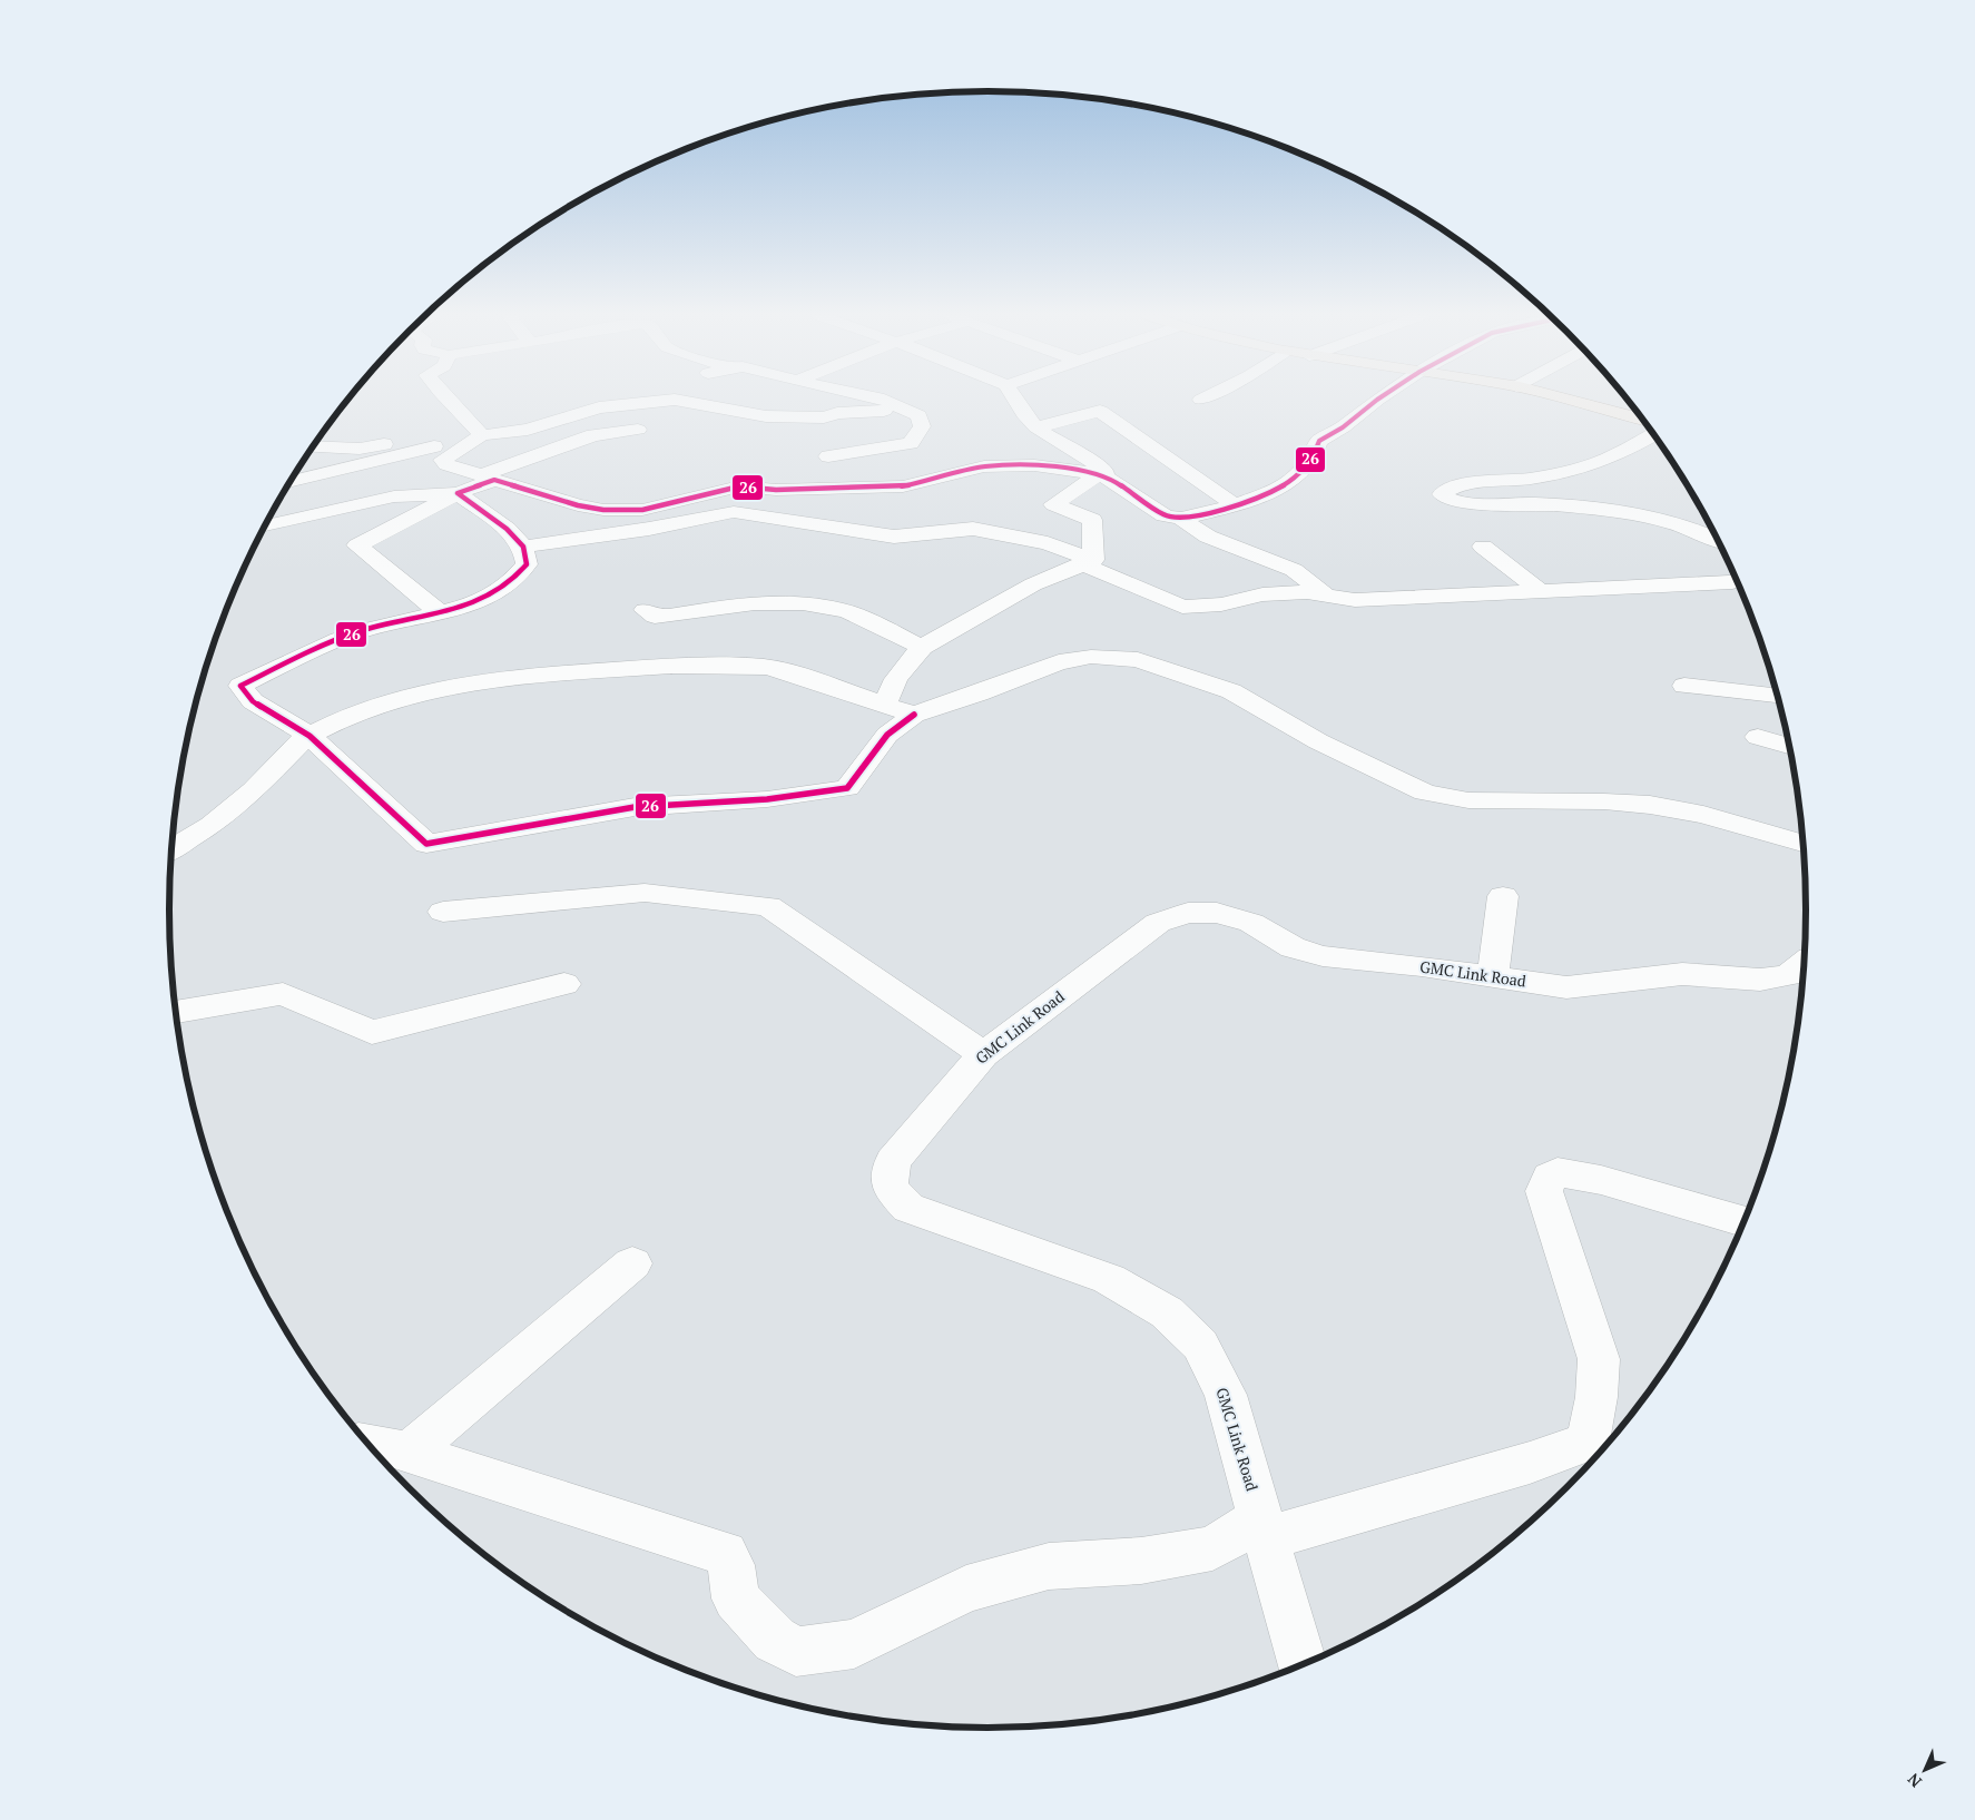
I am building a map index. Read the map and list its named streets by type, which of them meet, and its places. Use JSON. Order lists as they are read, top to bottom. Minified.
{"streets":{"street":["GMC Link Road"]},"lines":["transit line 26"],"north":"bottom left"}
